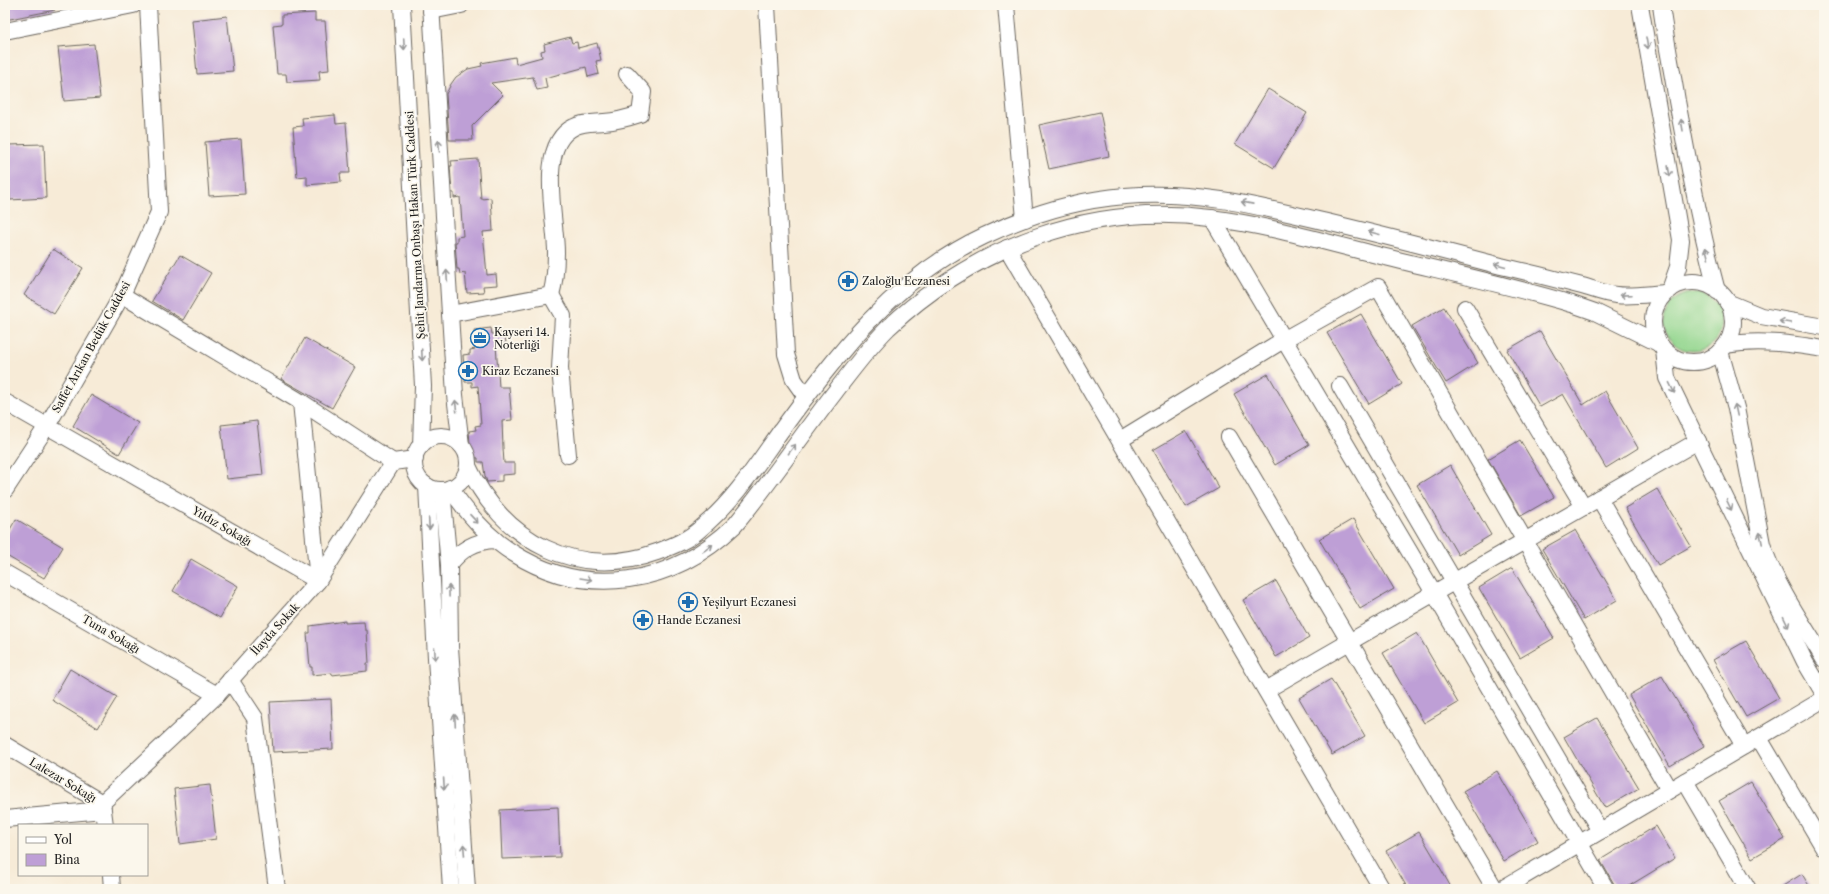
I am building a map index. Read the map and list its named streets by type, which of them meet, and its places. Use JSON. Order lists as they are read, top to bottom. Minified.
{"streets":{"street":["Şehit Jandarma Onbaşı Hakan Türk Caddesi","Saffet Arıkan Bedük Caddesi","Yıldız Sokağı","İlayda Sokak","Tuna Sokağı","Lalezar Sokağı"]},"crossings":[["Saffet Arıkan Bedük Caddesi","Yıldız Sokağı"],["Yıldız Sokağı","İlayda Sokak"],["İlayda Sokak","Tuna Sokağı"],["İlayda Sokak","Lalezar Sokağı"]],"places":{"pharmacy":["Zaloğlu Eczanesi","Kiraz Eczanesi","Yeşilyurt Eczanesi","Hande Eczanesi"],"office":["Kayseri 14. Noterliği"]},"legend":["Yol","Bina"]}
